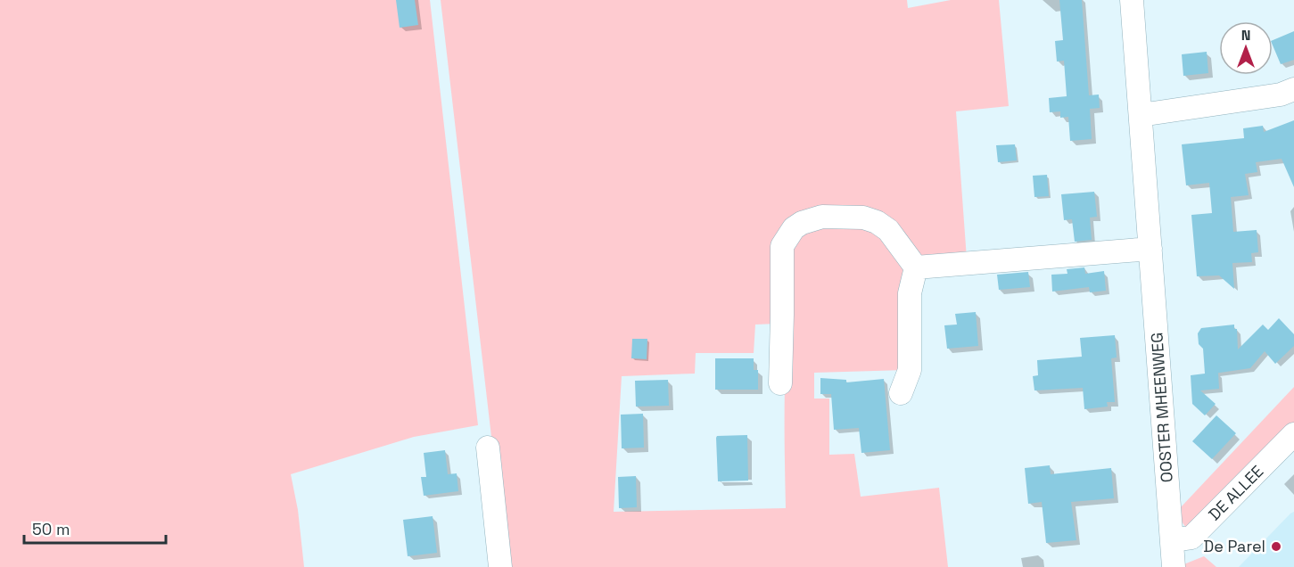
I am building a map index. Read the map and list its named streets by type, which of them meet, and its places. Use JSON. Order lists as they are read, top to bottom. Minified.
{"streets":{"street":["OOSTER MHEENWEG","DE ALLEE"]},"crossings":[["OOSTER MHEENWEG","DE ALLEE"]],"places":["De Parel"],"scale_bar":"50 m","north":"top"}
